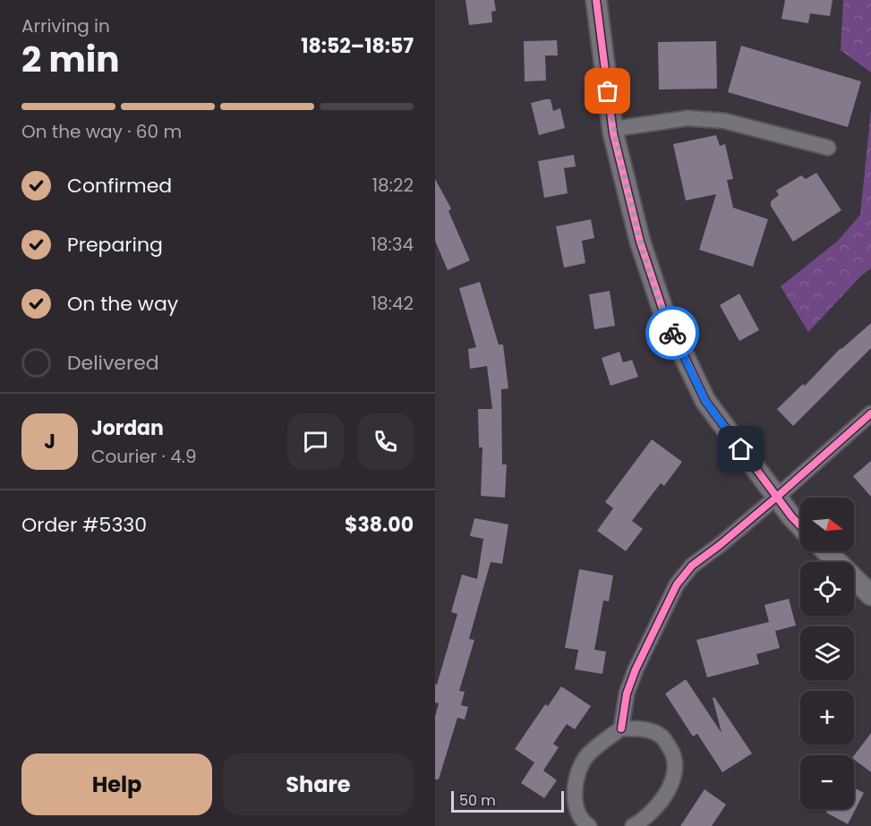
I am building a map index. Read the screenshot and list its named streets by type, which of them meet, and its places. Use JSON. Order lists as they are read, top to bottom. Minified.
{"scale_bar":"50 m","north":"right","page":{"heading":["2 min","Arriving in","18:52–18:57"],"panel":["Jordan","Courier · 4.9","Order #5330","$38.00"],"bar":"On the way · 60 m","list":[["Confirmed","18:22"],["Preparing","18:34"],["On the way","18:42"],"Delivered"],"round":"J","map_buttons":["+","−"],"buttons":["Help","Share"],"scale":"50 m"}}
